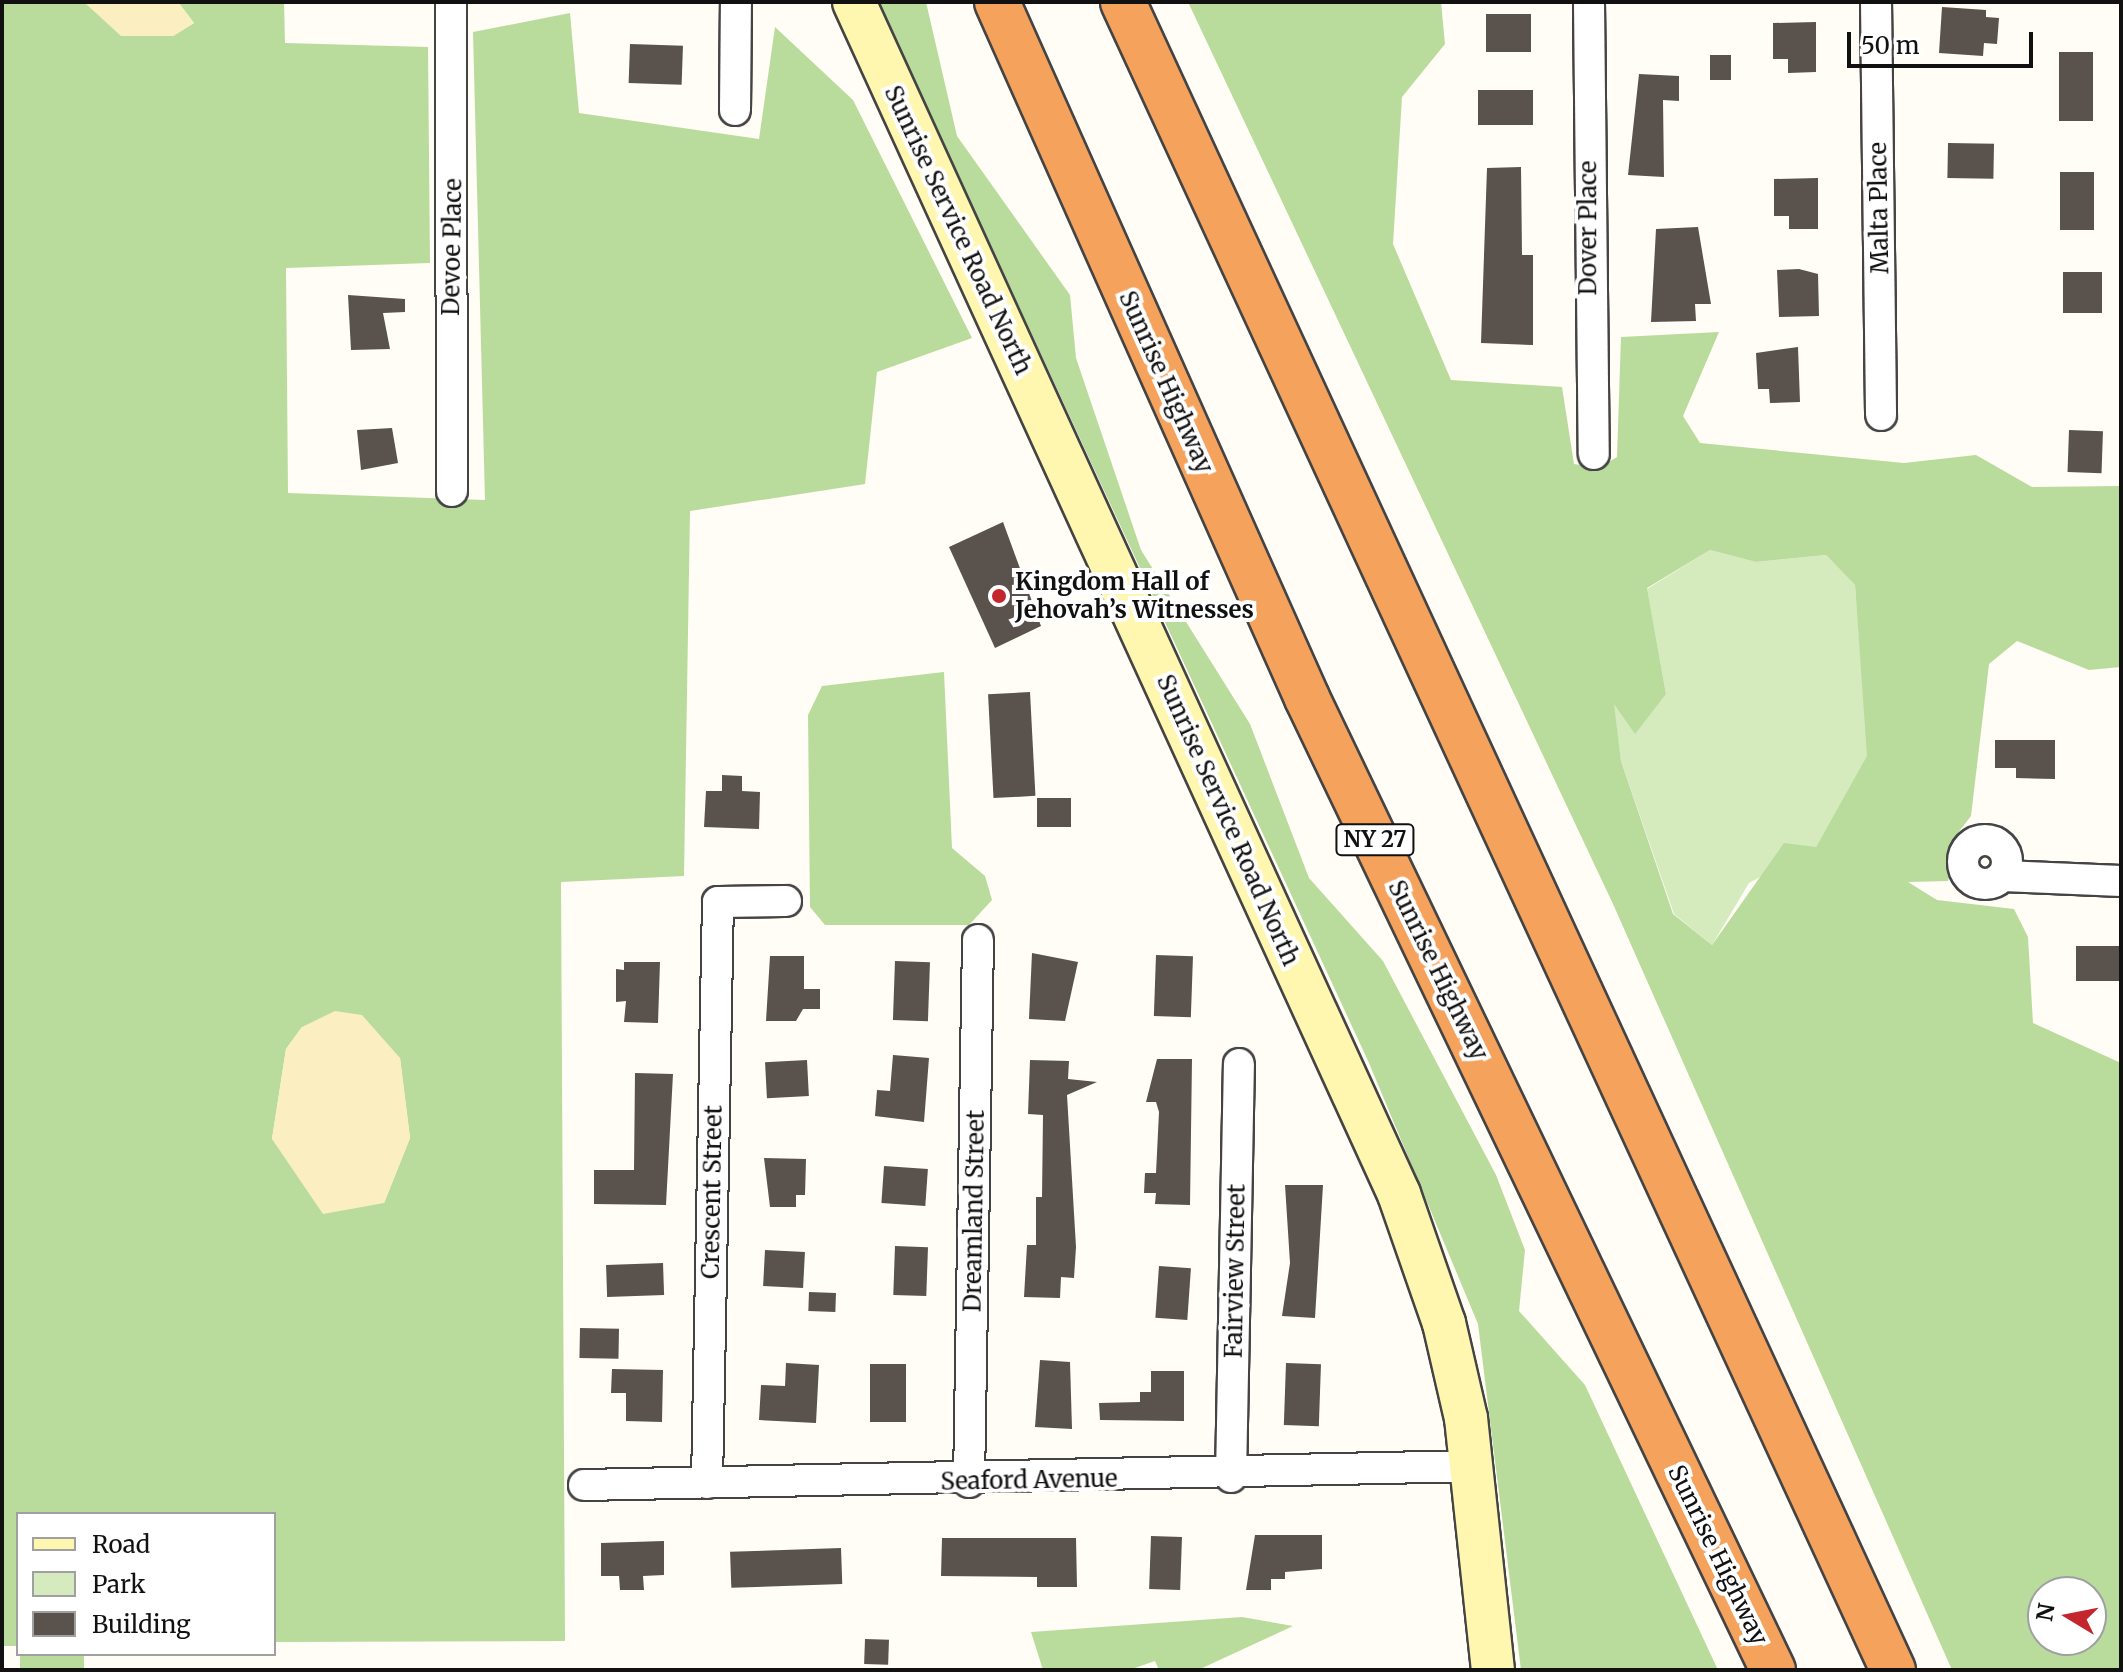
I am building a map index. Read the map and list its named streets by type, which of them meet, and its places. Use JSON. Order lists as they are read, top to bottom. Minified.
{"streets":{"highway":["Sunrise Highway","NY 27"],"street":["Malta Place","Dover Place","Sunrise Service Road North","Devoe Place","Crescent Street","Dreamland Street","Fairview Street","Seaford Avenue"]},"crossings":[["Sunrise Service Road North","Seaford Avenue"],["Crescent Street","Seaford Avenue"],["Dreamland Street","Seaford Avenue"],["Fairview Street","Seaford Avenue"]],"places":["Kingdom Hall of Jehovah’s Witnesses"],"legend":["Road","Park","Building"],"scale_bar":"50 m","north":"left"}
